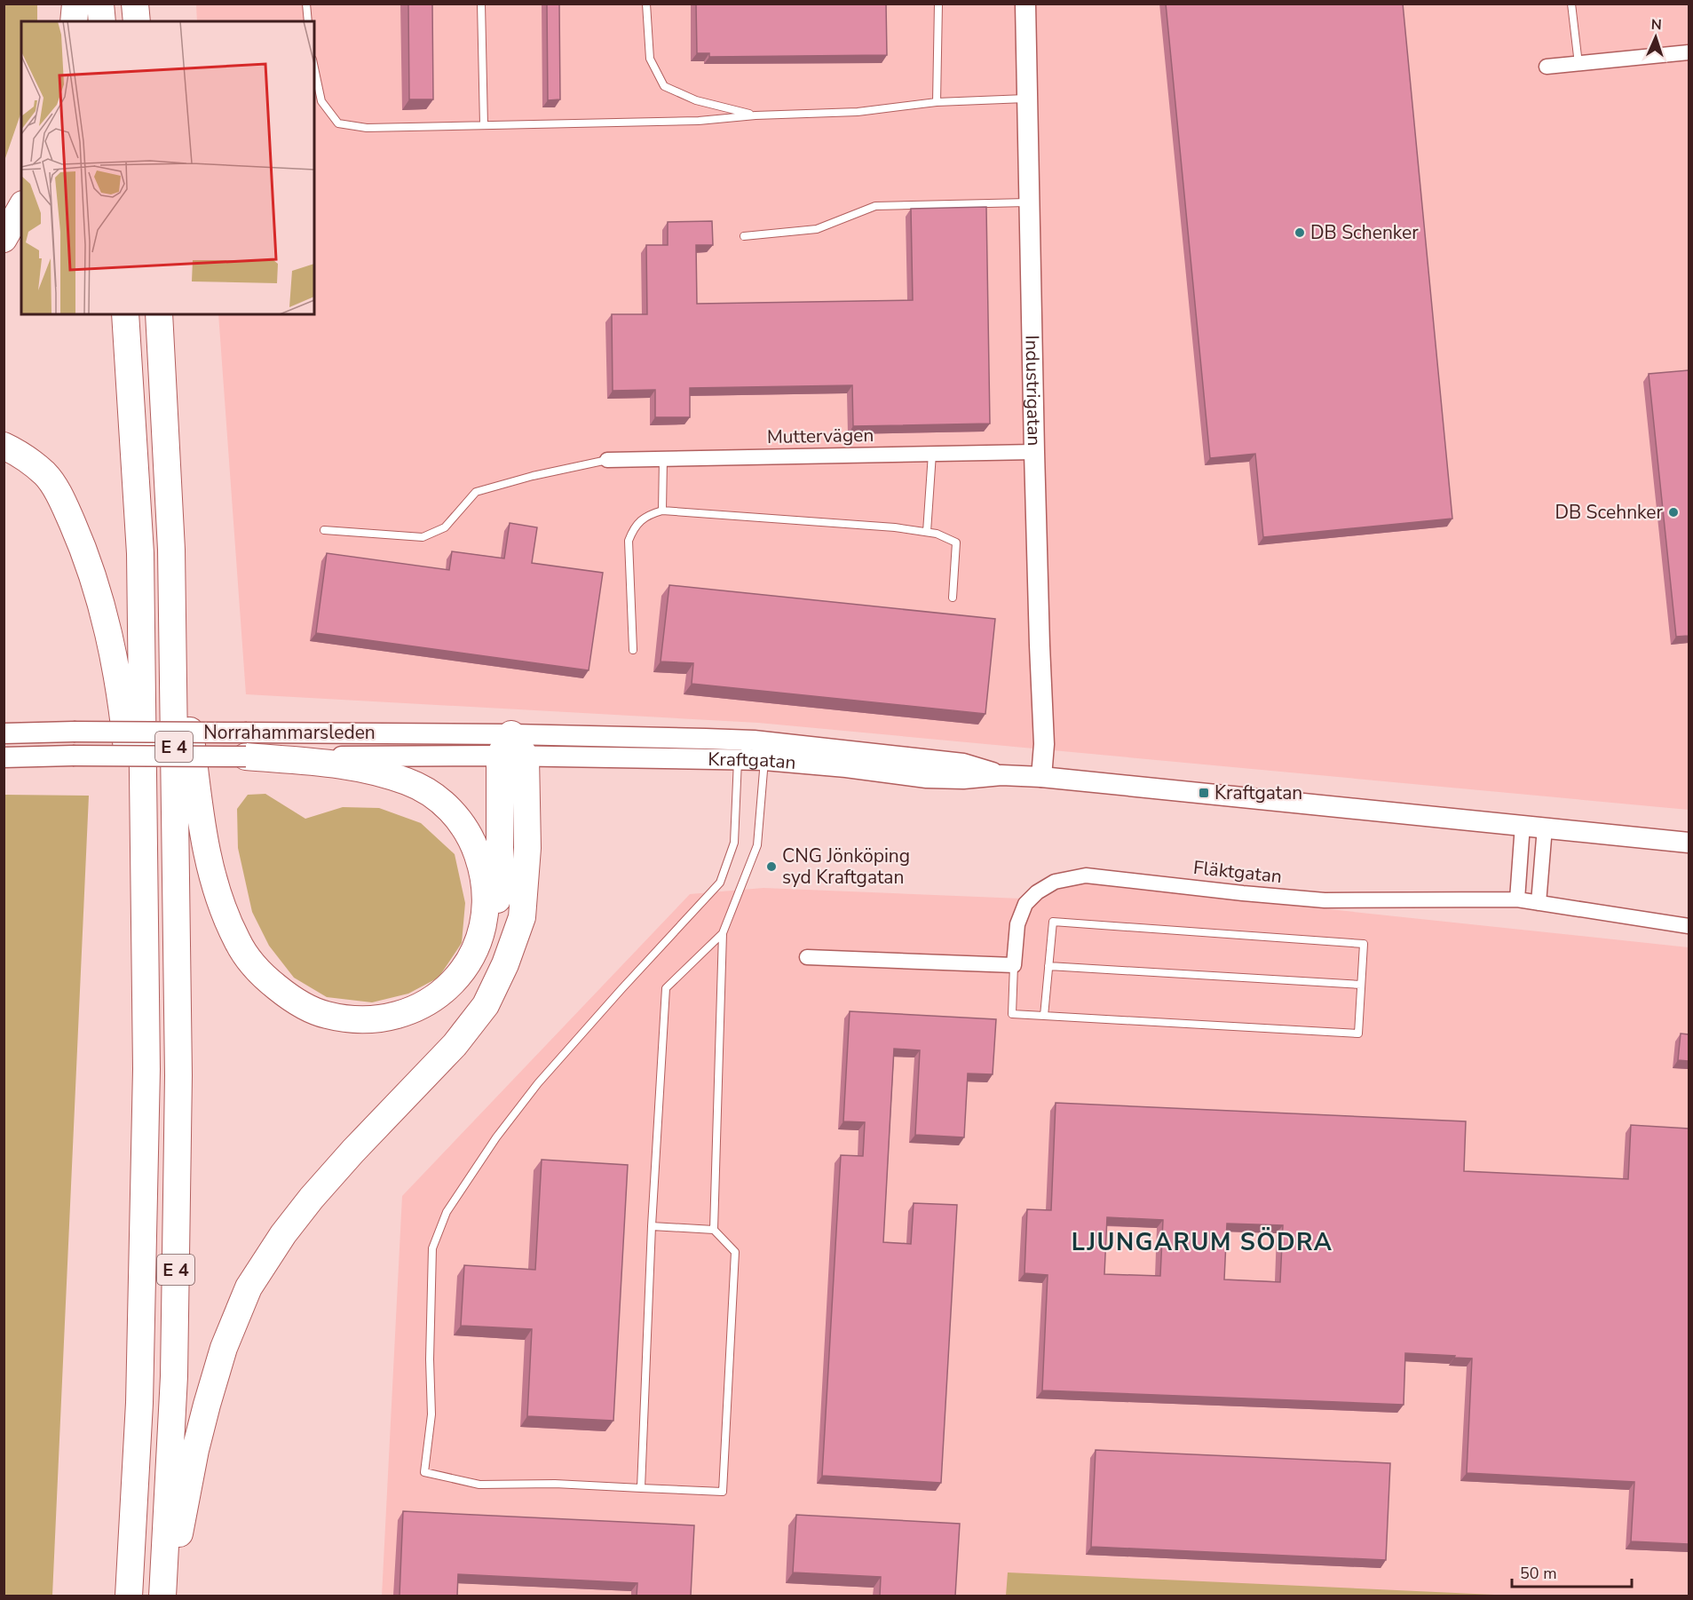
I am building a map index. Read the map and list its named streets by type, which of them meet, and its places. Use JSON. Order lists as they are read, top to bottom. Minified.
{"streets":{"highway":["E 4"],"street":["Industrigatan","Muttervägen","Norrahammarsleden","Kraftgatan","Fläktgatan"]},"crossings":[["Industrigatan","Muttervägen"],["Industrigatan","Kraftgatan"],["Norrahammarsleden","Kraftgatan"]],"districts":["LJUNGARUM SÖDRA"],"places":{"other":["DB Schenker","DB Scehnker","CNG Jönköping syd Kraftgatan"],"transit":["Kraftgatan"]},"scale_bar":"50 m","north":"top"}
